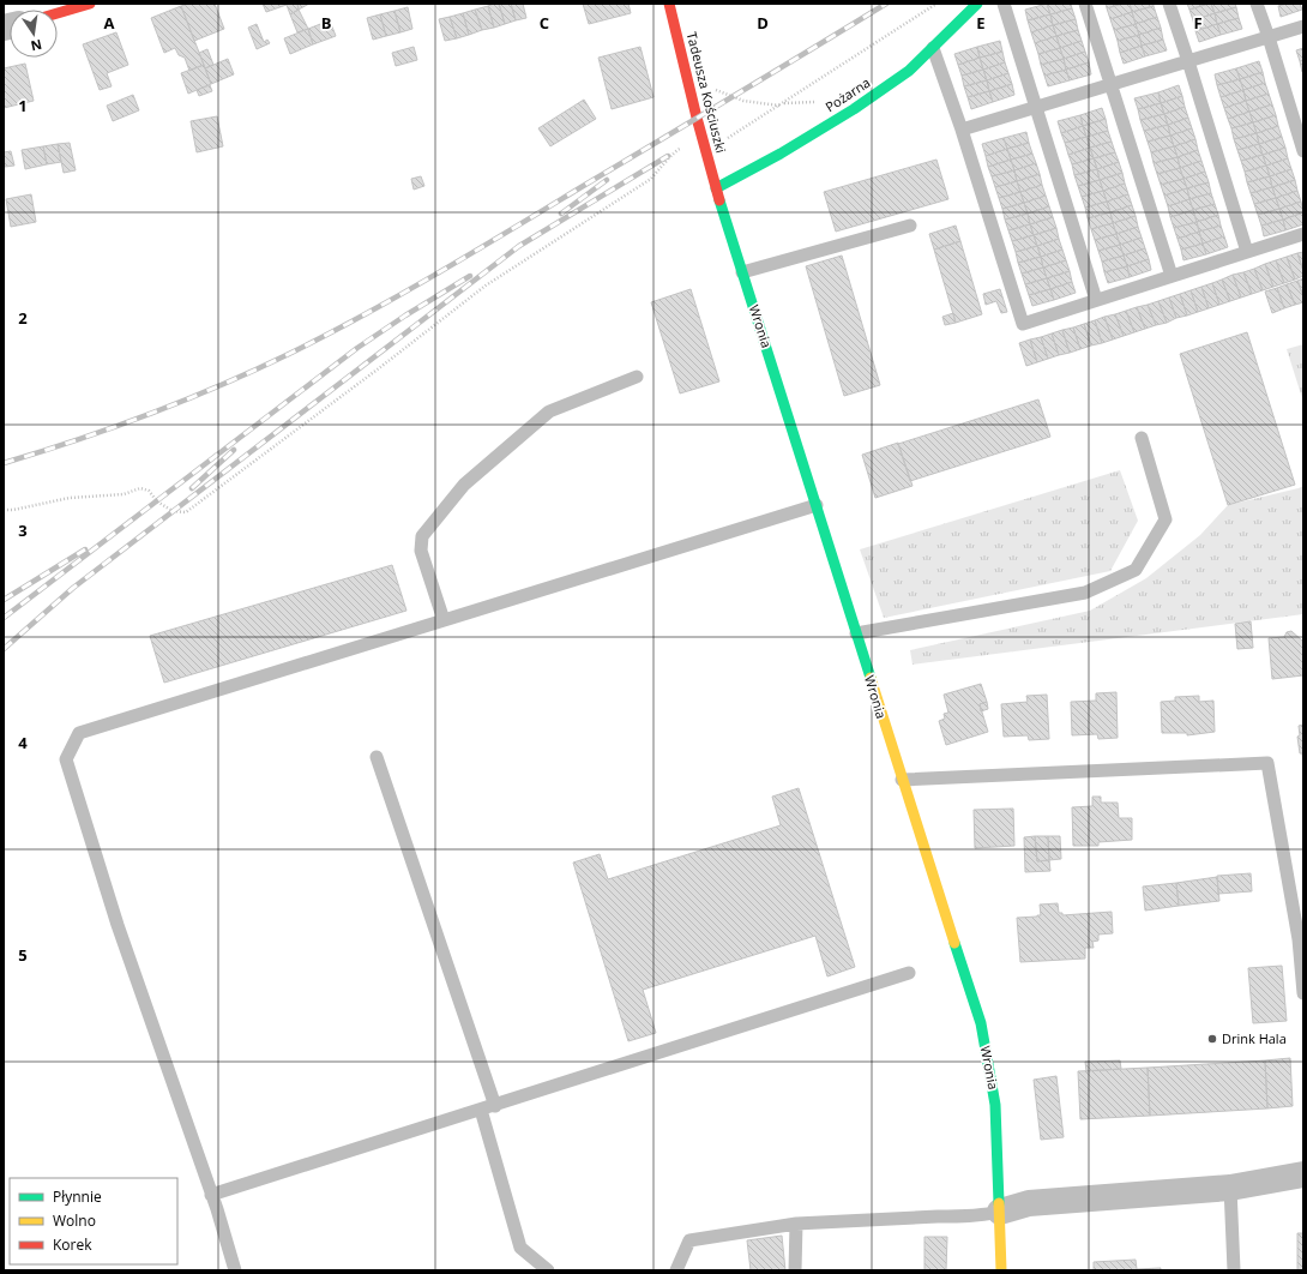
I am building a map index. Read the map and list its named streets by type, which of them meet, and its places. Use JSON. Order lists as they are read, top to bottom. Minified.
{"streets":{"street":["Tadeusza Kościuszki","Pożarna","Wronia"]},"crossings":[["Tadeusza Kościuszki","Pożarna"],["Tadeusza Kościuszki","Wronia"],["Pożarna","Wronia"]],"places":["Drink Hala"],"legend":["Płynnie","Wolno","Korek"],"north":"bottom","grid":{"columns":["A","B","C","D","E","F"],"rows":["1","2","3","4","5"]}}
